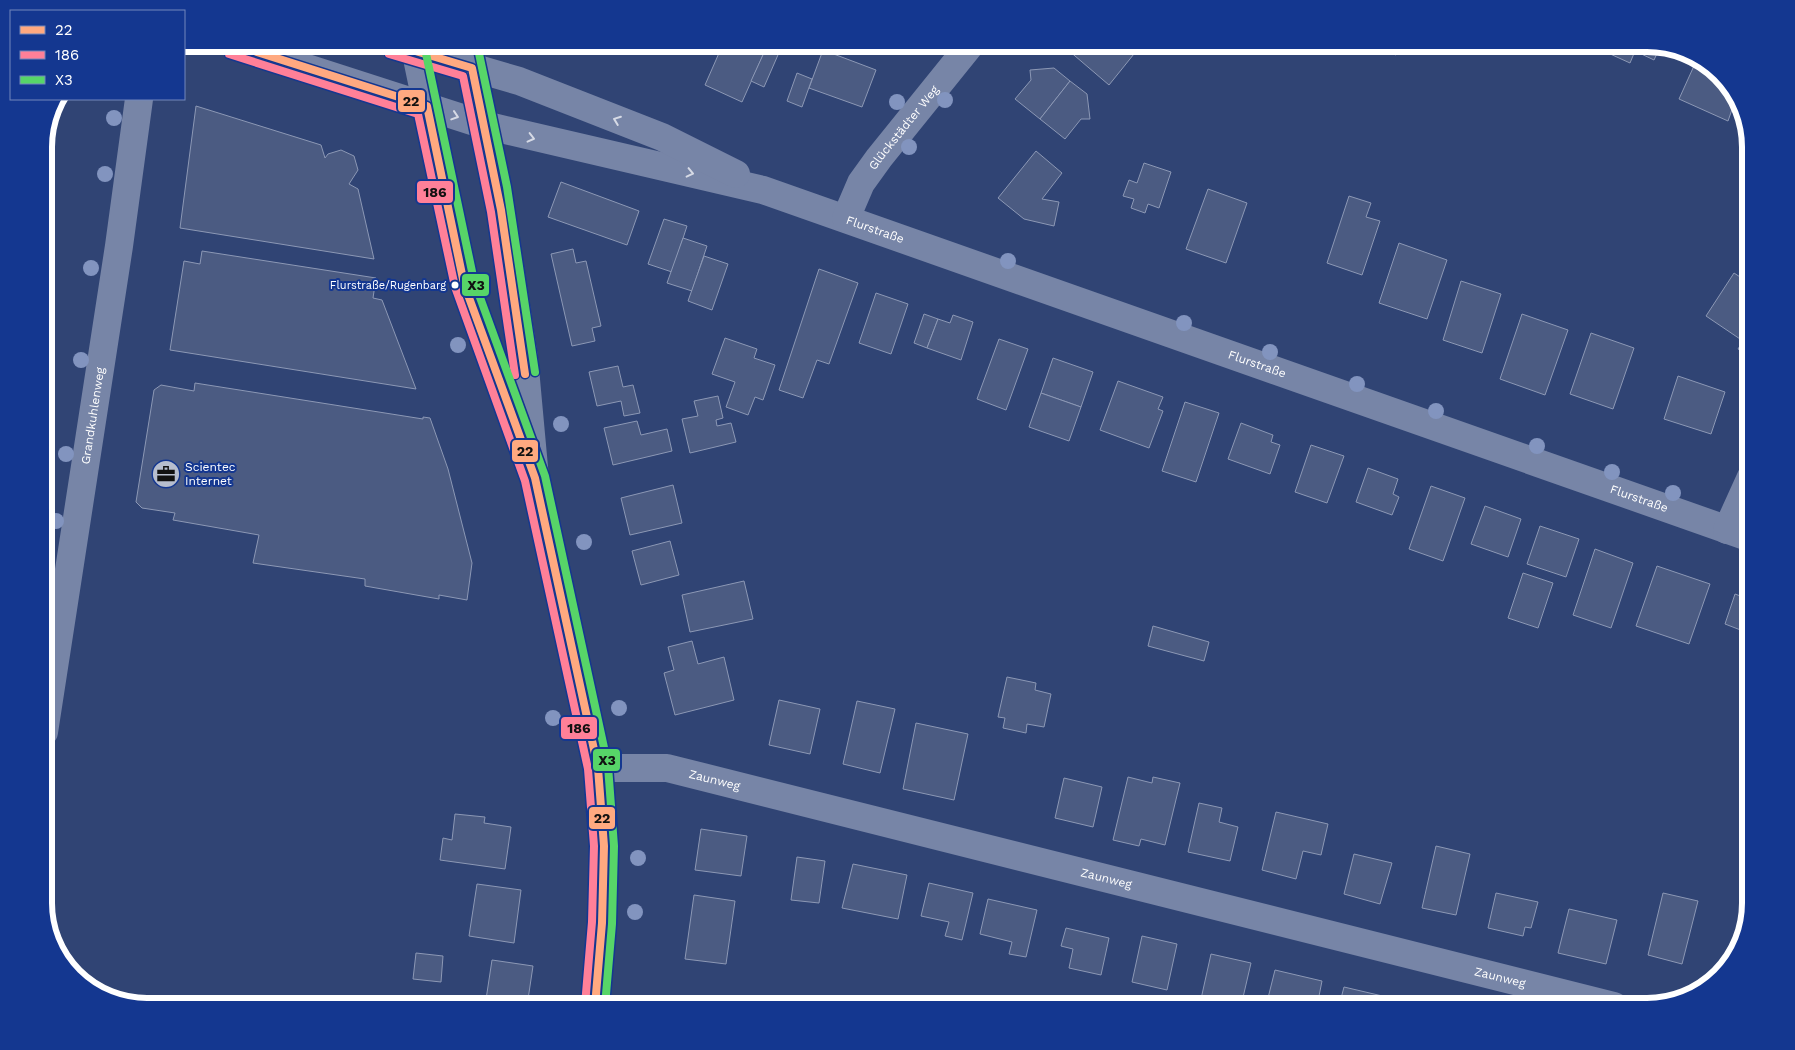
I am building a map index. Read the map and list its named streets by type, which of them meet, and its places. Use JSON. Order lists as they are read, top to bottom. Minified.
{"streets":{"street":["Glückstädter Weg","Flurstraße","Grandkuhlenweg","Zaunweg"]},"crossings":[["Glückstädter Weg","Flurstraße"]],"places":{"other":["Flurstraße/Rugenbarg"],"office":["Scientec Internet"]},"lines":["transit line X3","transit line 22","transit line 186"],"legend":["22","186","X3"]}
